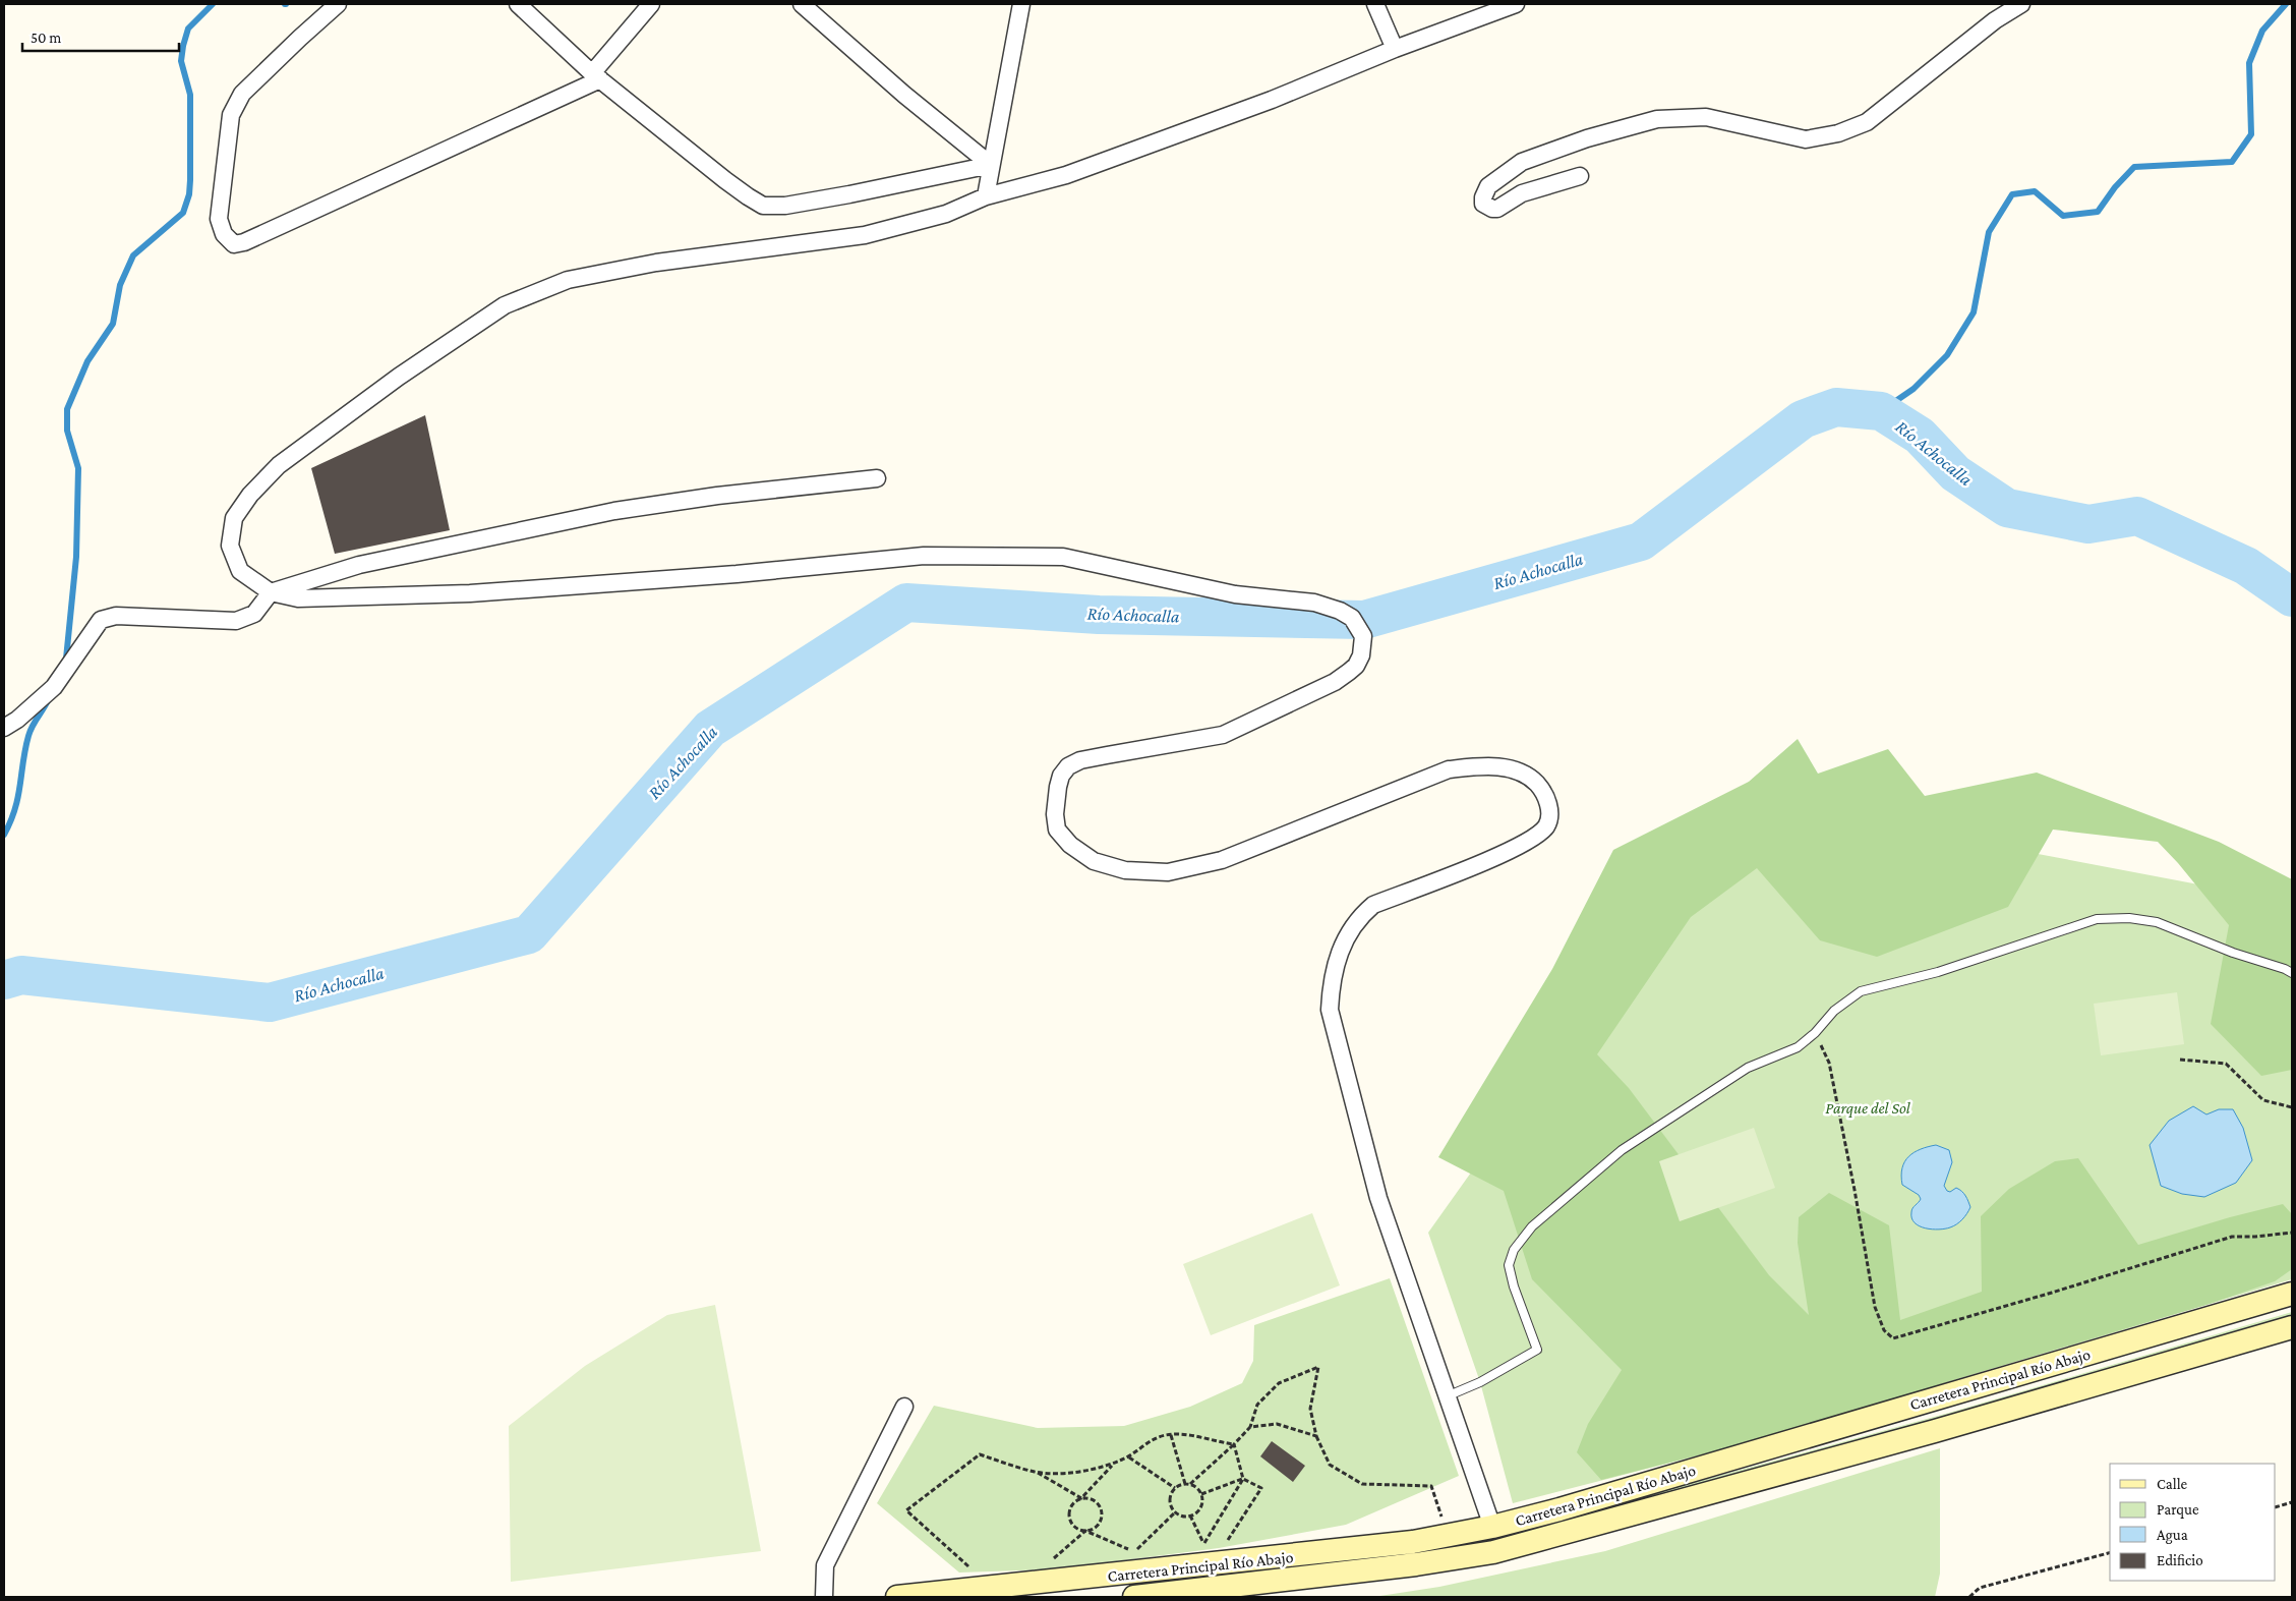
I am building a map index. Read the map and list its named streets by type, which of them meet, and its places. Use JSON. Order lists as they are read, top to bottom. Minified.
{"streets":{"main road":["Carretera Principal Río Abajo"]},"water":["Río Achocalla"],"parks":["Parque del Sol"],"legend":["Calle","Parque","Agua","Edificio"],"scale_bar":"50 m"}
